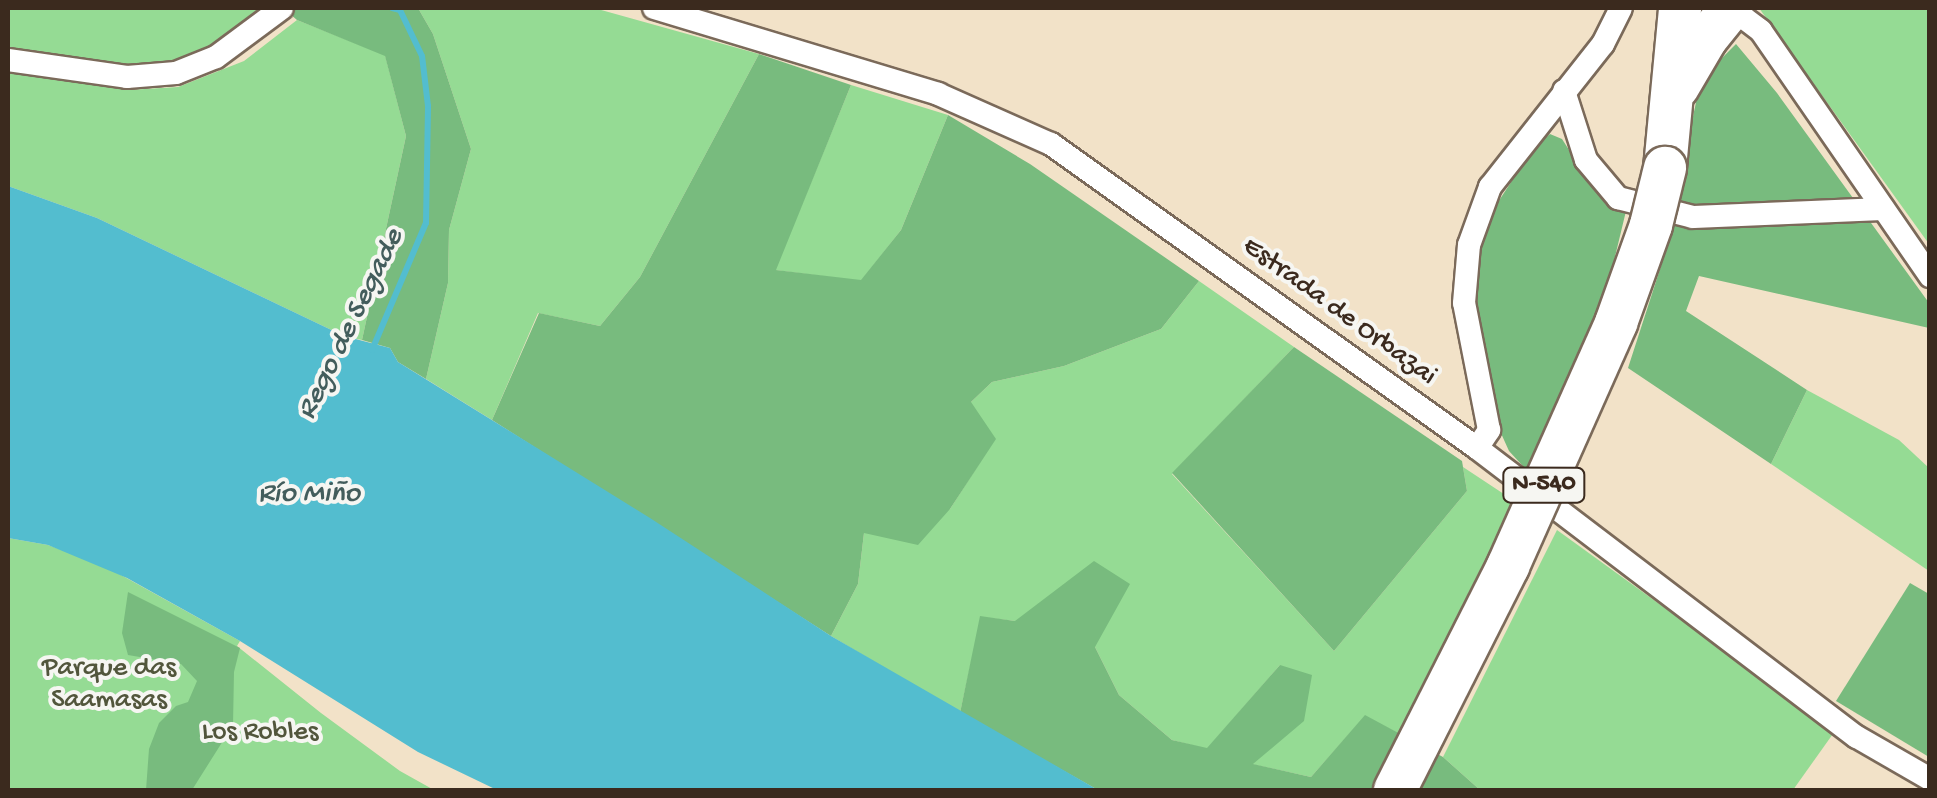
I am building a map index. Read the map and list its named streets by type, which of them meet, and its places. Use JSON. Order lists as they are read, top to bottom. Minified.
{"streets":{"highway":["N-540"],"street":["Estrada de Orbazai"]},"water":["Rego de Segade","Río Miño"],"parks":["Parque das Saamasas","Los Robles"]}
